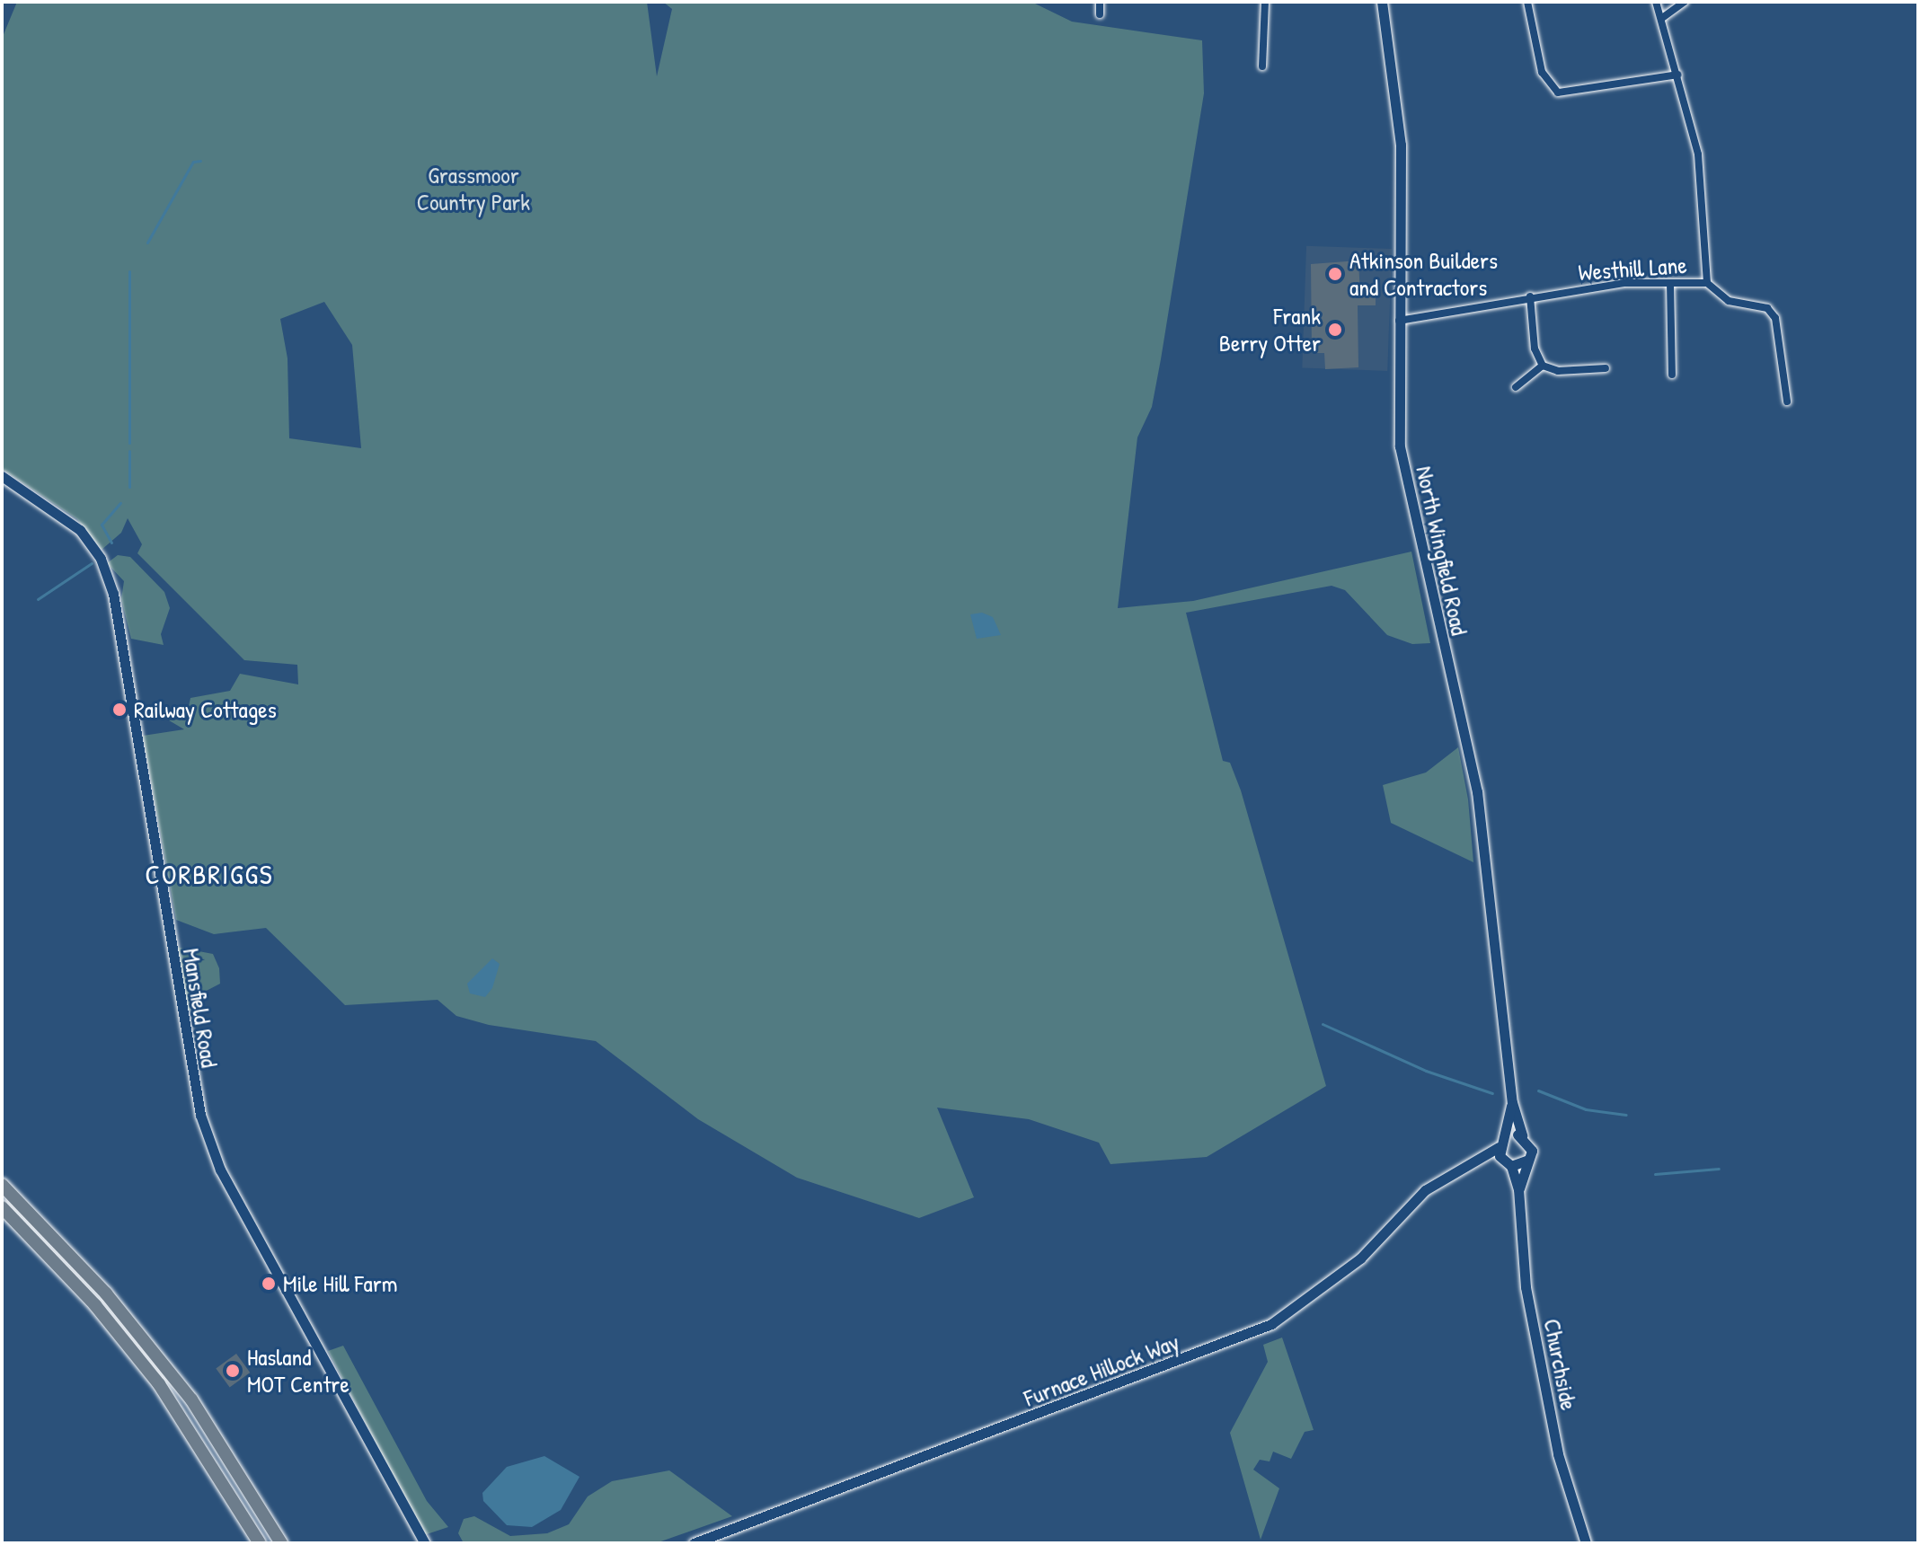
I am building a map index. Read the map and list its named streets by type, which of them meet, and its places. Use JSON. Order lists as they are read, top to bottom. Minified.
{"streets":{"main road":["North Wingfield Road","Mansfield Road","Churchside","Furnace Hillock Way"],"street":["Westhill Lane"]},"crossings":[["Westhill Lane","North Wingfield Road"],["North Wingfield Road","Churchside"],["North Wingfield Road","Furnace Hillock Way"],["Churchside","Furnace Hillock Way"]],"districts":["CORBRIGGS"],"parks":["Grassmoor Country Park"],"places":["Atkinson Builders and Contractors","Frank Berry Otter","Railway Cottages","Mile Hill Farm","Hasland MOT Centre"]}
